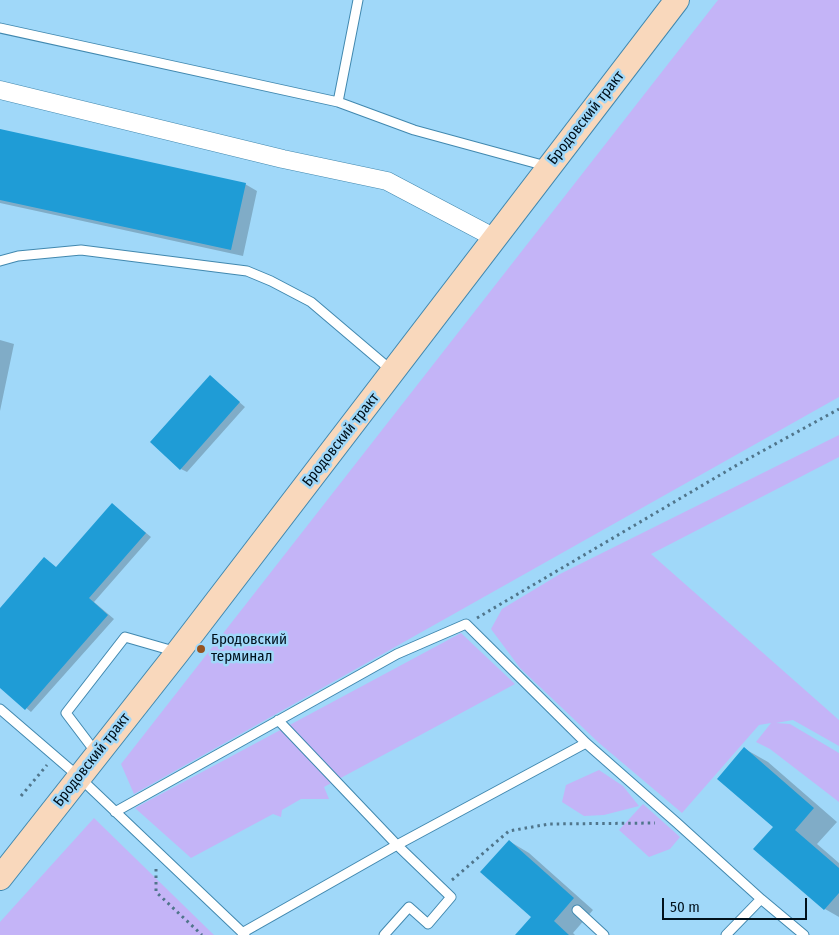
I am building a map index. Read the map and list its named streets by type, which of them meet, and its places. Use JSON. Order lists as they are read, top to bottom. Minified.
{"streets":{"street":["Бродовский тракт"]},"places":["Бродовский терминал"],"scale_bar":"50 m"}
